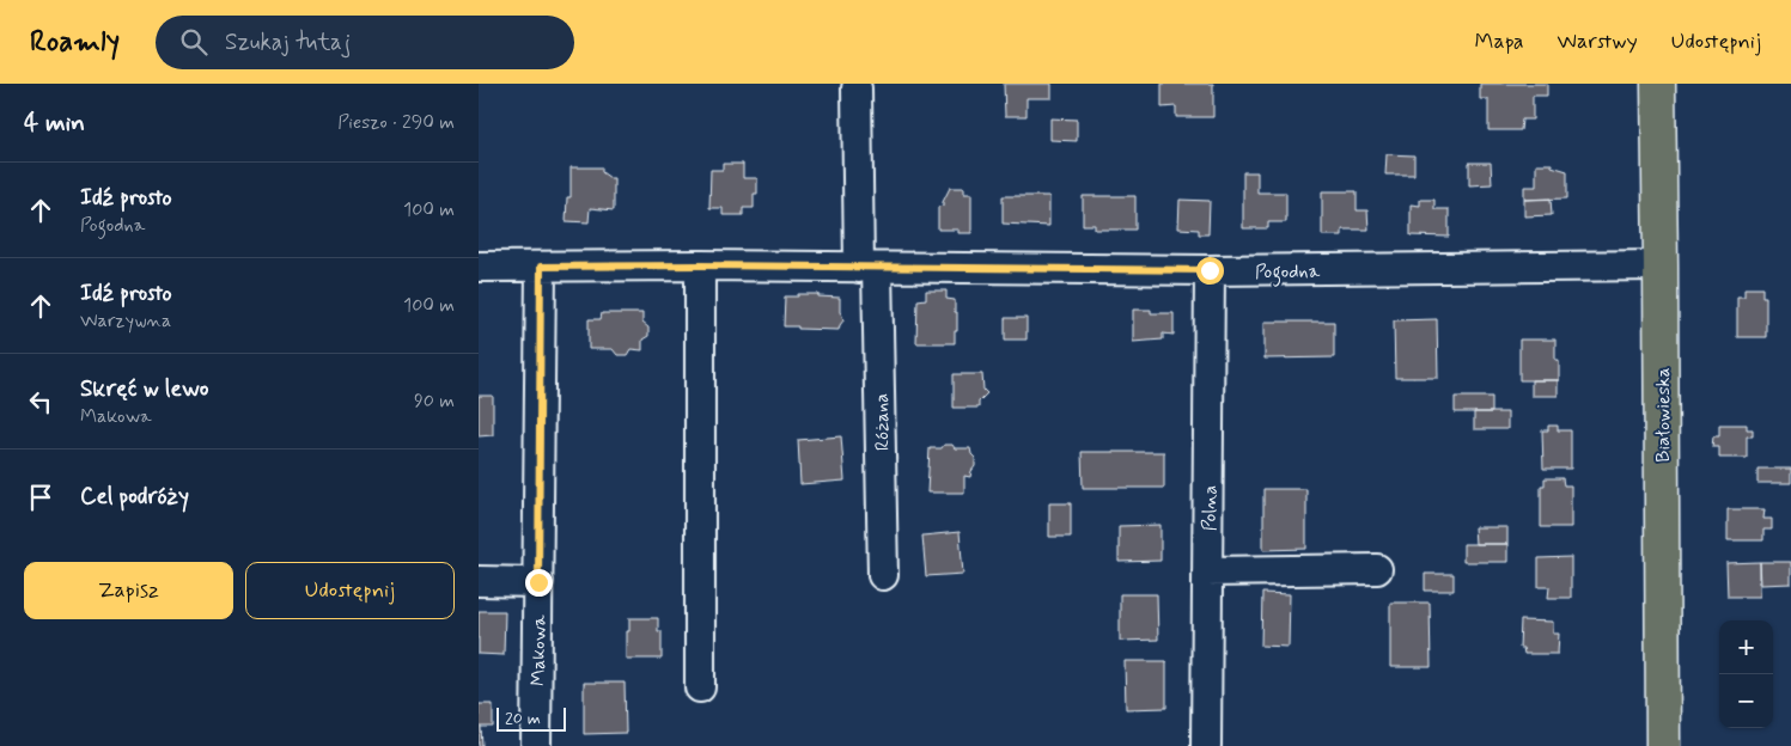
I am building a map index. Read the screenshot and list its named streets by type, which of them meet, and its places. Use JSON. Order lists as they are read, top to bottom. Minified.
{"streets":{"main road":["Białowieska"],"street":["Pogodna","Różana","Polna","Makowa"]},"crossings":[["Pogodna","Białowieska"],["Pogodna","Różana"],["Pogodna","Polna"],["Pogodna","Makowa"]],"scale_bar":"20 m","page":{"header":"Roamly","search":"Szukaj tutaj","nav":["Mapa","Warstwy","Udostępnij"],"heading":["4 min","Pieszo · 290 m"],"list":[["Idź prosto","Pogodna","100 m"],["Idź prosto","Warzywna","100 m"],["Skręć w lewo","Makowa","90 m"],"Cel podróży"],"buttons":["Zapisz","Udostępnij"],"map_buttons":["+","−"],"scale":"20 m"}}
